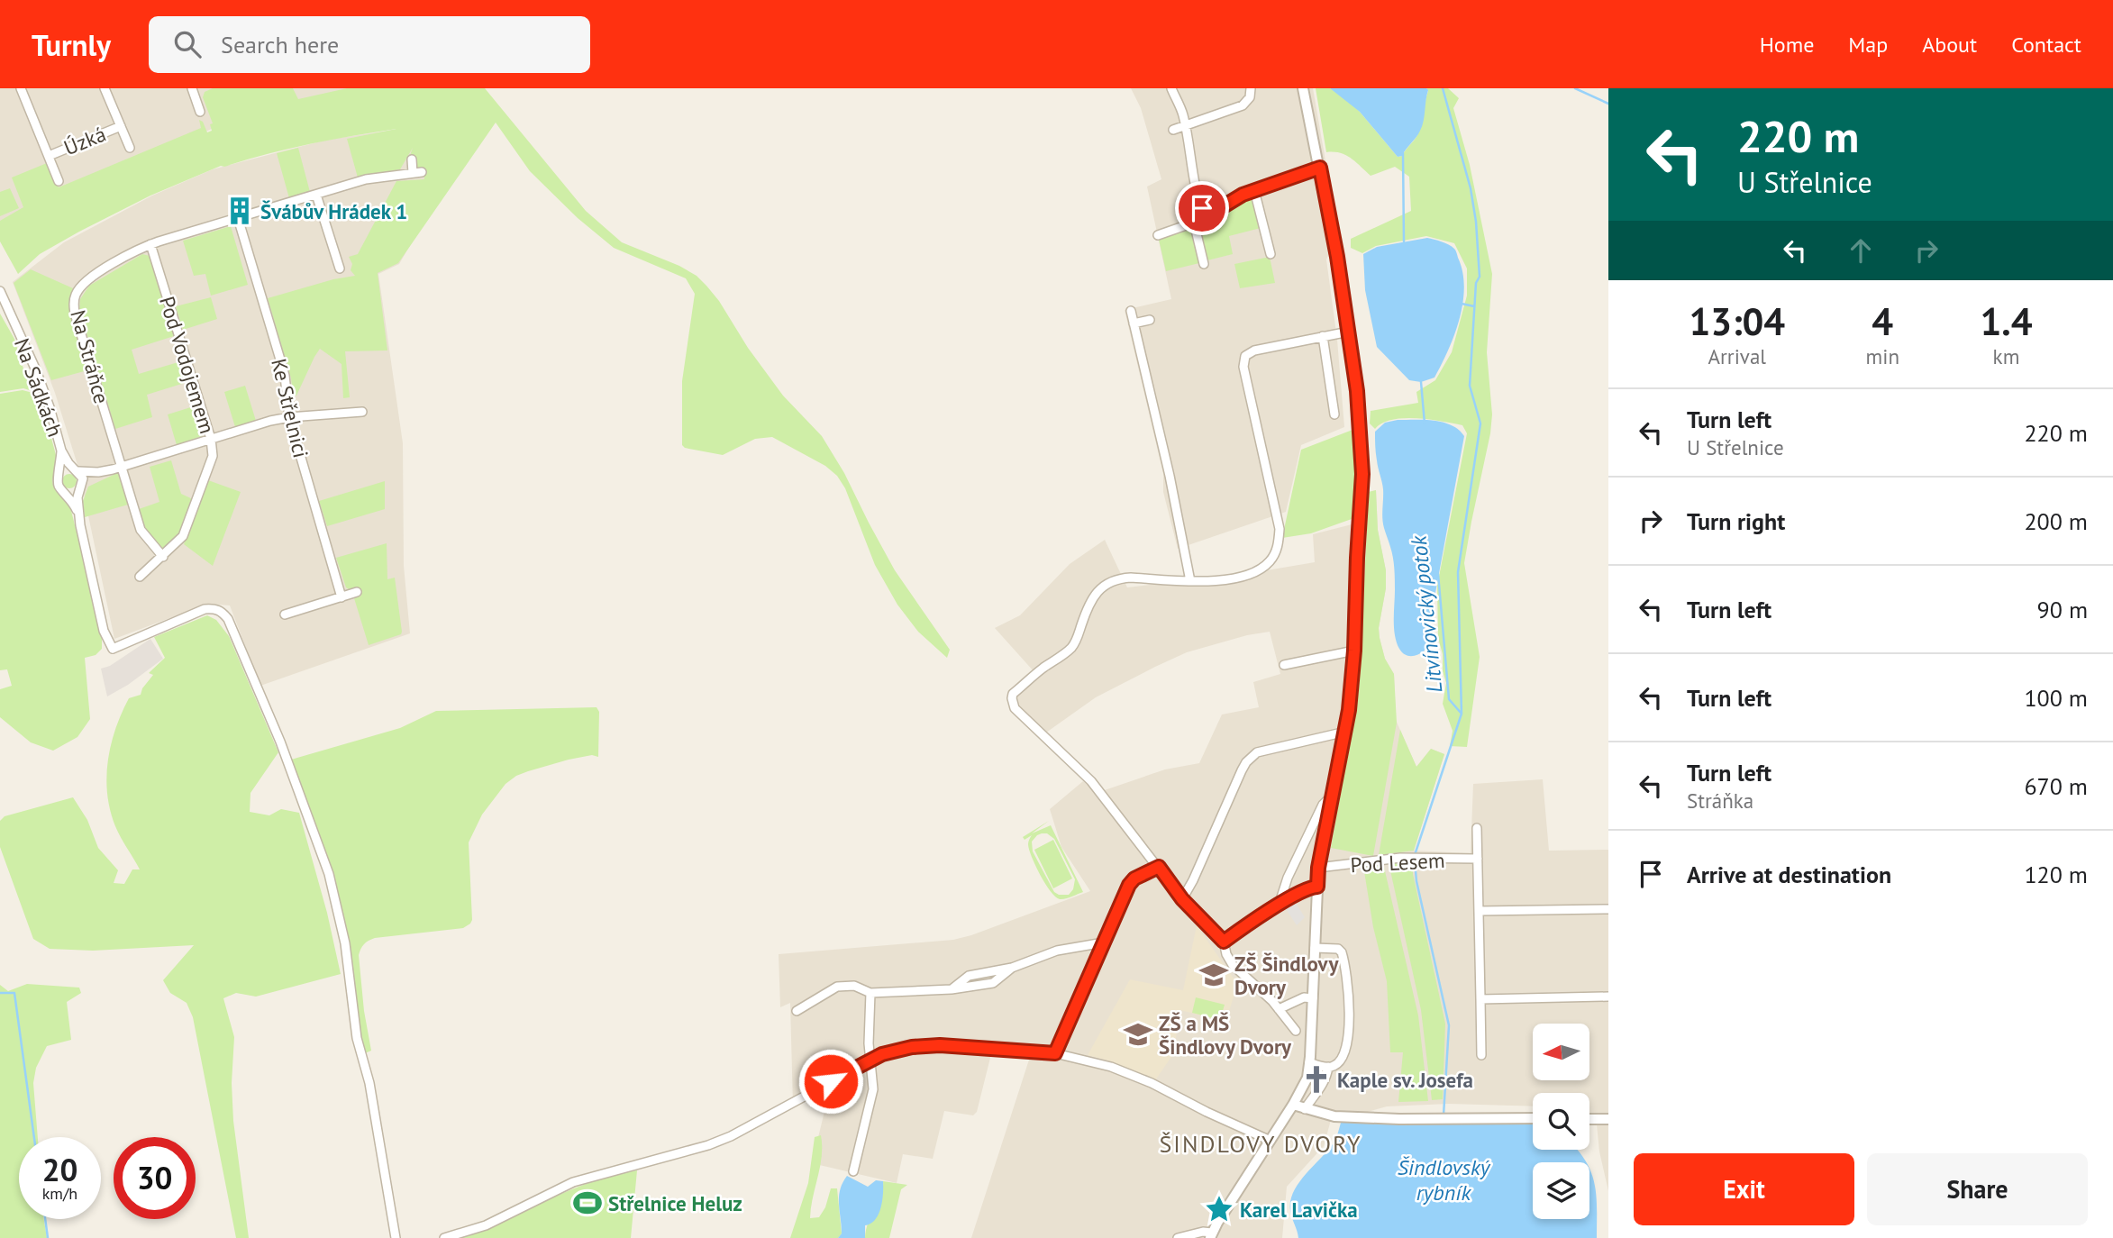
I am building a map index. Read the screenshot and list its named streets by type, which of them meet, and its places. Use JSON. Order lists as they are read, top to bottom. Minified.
{"streets":{"street":["Úzká","Na Stráňce","Pod Vodojemem","Na Sádkách","Ke Střelnici","Pod Lesem"]},"crossings":[["Na Stráňce","Pod Vodojemem"],["Na Stráňce","Ke Střelnici"]],"districts":["ŠINDLOVY DVORY"],"water":["Litvínovický potok","Šindlovský rybník"],"places":{"building":["Švábův Hrádek 1"],"school or university":["ZŠ Šindlovy Dvory","ZŠ a MŠ Šindlovy Dvory"],"church":["Kaple sv. Josefa"],"sports":["Střelnice Heluz"],"place":["Karel Lavička"]},"north":"left","page":{"header":"Turnly","search":"Search here","nav":["Home","Map","About","Contact"],"turn":["220 m","U Střelnice"],"eta":["13:04","Arrival","4","min","1.4","km"],"list":[{"name":"Turn left","note":"U Střelnice","value":"220 m"},{"name":"Turn right","value":"200 m"},{"name":"Turn left","value":"90 m"},{"name":"Turn left","value":"100 m"},{"name":"Turn left","note":"Stráňka","value":"670 m"},{"name":"Arrive at destination","value":"120 m"}],"speed":"20 km/h","limit":"30","buttons":["Exit","Share"]}}
